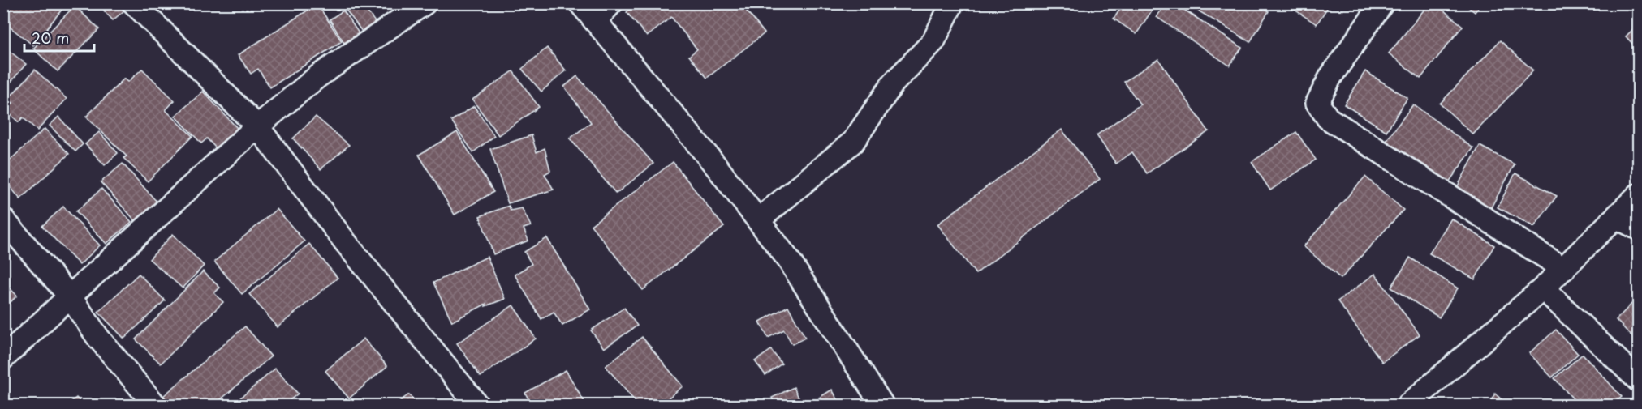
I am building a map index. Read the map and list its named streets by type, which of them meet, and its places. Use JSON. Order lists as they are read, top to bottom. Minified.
{"scale_bar":"20 m"}
